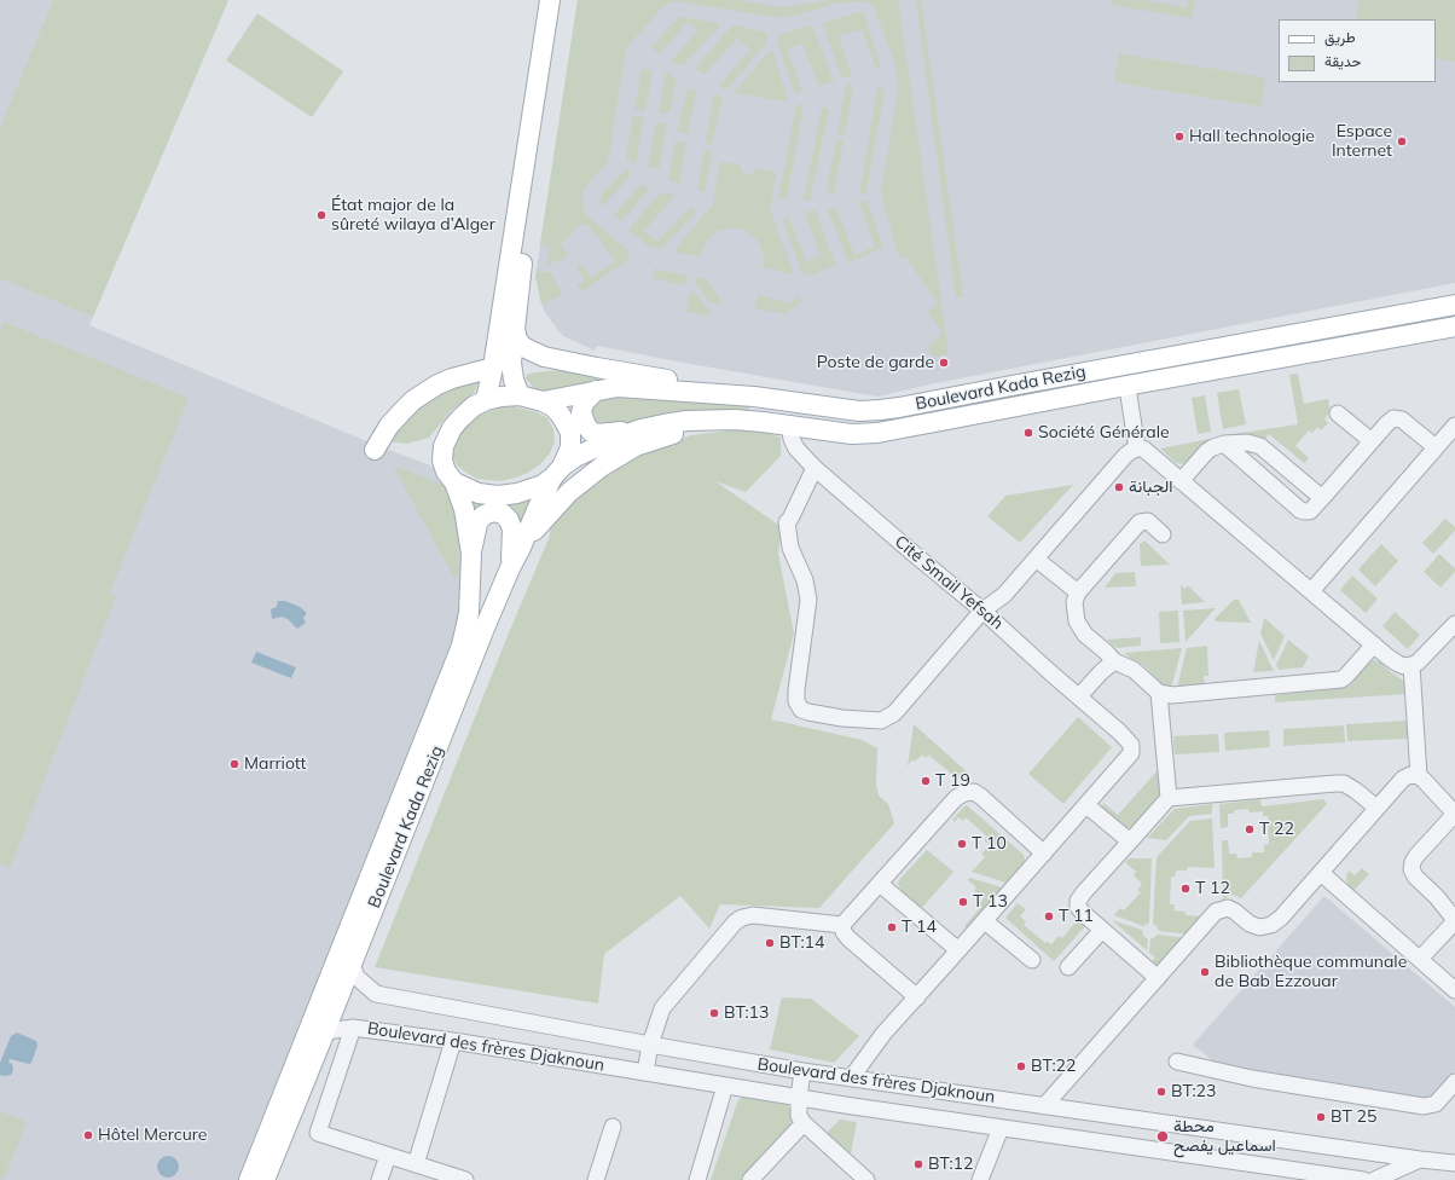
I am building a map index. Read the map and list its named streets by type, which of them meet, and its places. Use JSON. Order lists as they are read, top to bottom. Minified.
{"streets":{"main road":["Boulevard Kada Rezig"],"street":["Cité Smail Yefsah","Boulevard des frères Djaknoun"]},"crossings":[["Boulevard Kada Rezig","Cité Smail Yefsah"],["Boulevard Kada Rezig","Boulevard des frères Djaknoun"]],"places":["Hall technologie","Espace Internet","État major de la sûreté wilaya d’Alger","Poste de garde","Société Générale","الجبانة","Marriott","T 19","T 22","T 10","T 12","T 13","T 11","T 14","BT:14","Bibliothèque communale de Bab Ezzouar","BT:13","BT:22","BT:23","BT 25","Hôtel Mercure","محطة اسماعيل يفصح","BT:12"],"legend":["طريق","حديقة"]}
